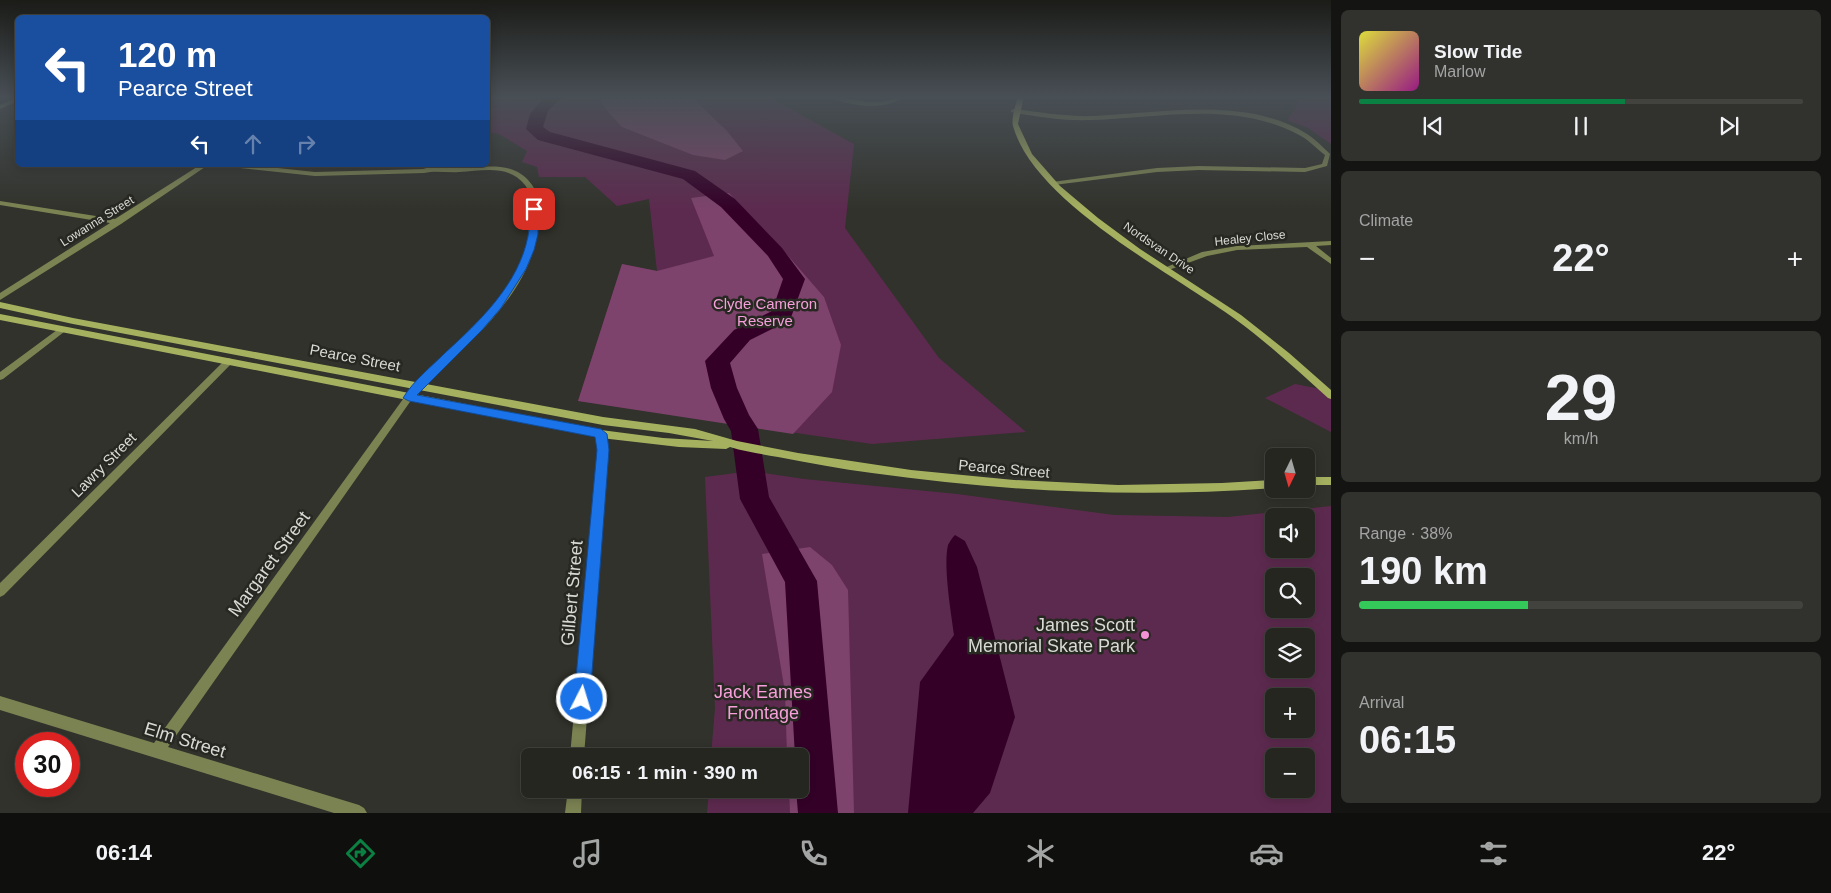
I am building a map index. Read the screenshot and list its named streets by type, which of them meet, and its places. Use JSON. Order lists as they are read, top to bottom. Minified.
{"streets":{"main road":["Nordsvan Drive","Pearce Street"],"street":["Lowanna Street","Healey Close","Lawry Street","Margaret Street","Gilbert Street","Elm Street"]},"crossings":[["Healey Close","Nordsvan Drive"],["Pearce Street","Lawry Street"],["Pearce Street","Margaret Street"],["Pearce Street","Gilbert Street"],["Margaret Street","Elm Street"]],"parks":["Clyde Cameron Reserve","Jack Eames Frontage"],"places":["James Scott Memorial Skate Park"],"north":"bottom","page":{"turn":["120 m","Pearce Street"],"song":["Slow Tide","Marlow"],"tile":["Climate",["29","km/h"],["Range · 38%","190 km"],["Arrival","06:15"]],"heat":["−","22°","+"],"map_buttons":["+","−"],"limit":"30","trip":"06:15 · 1 min · 390 m","tabs":["06:14","22°"]}}
